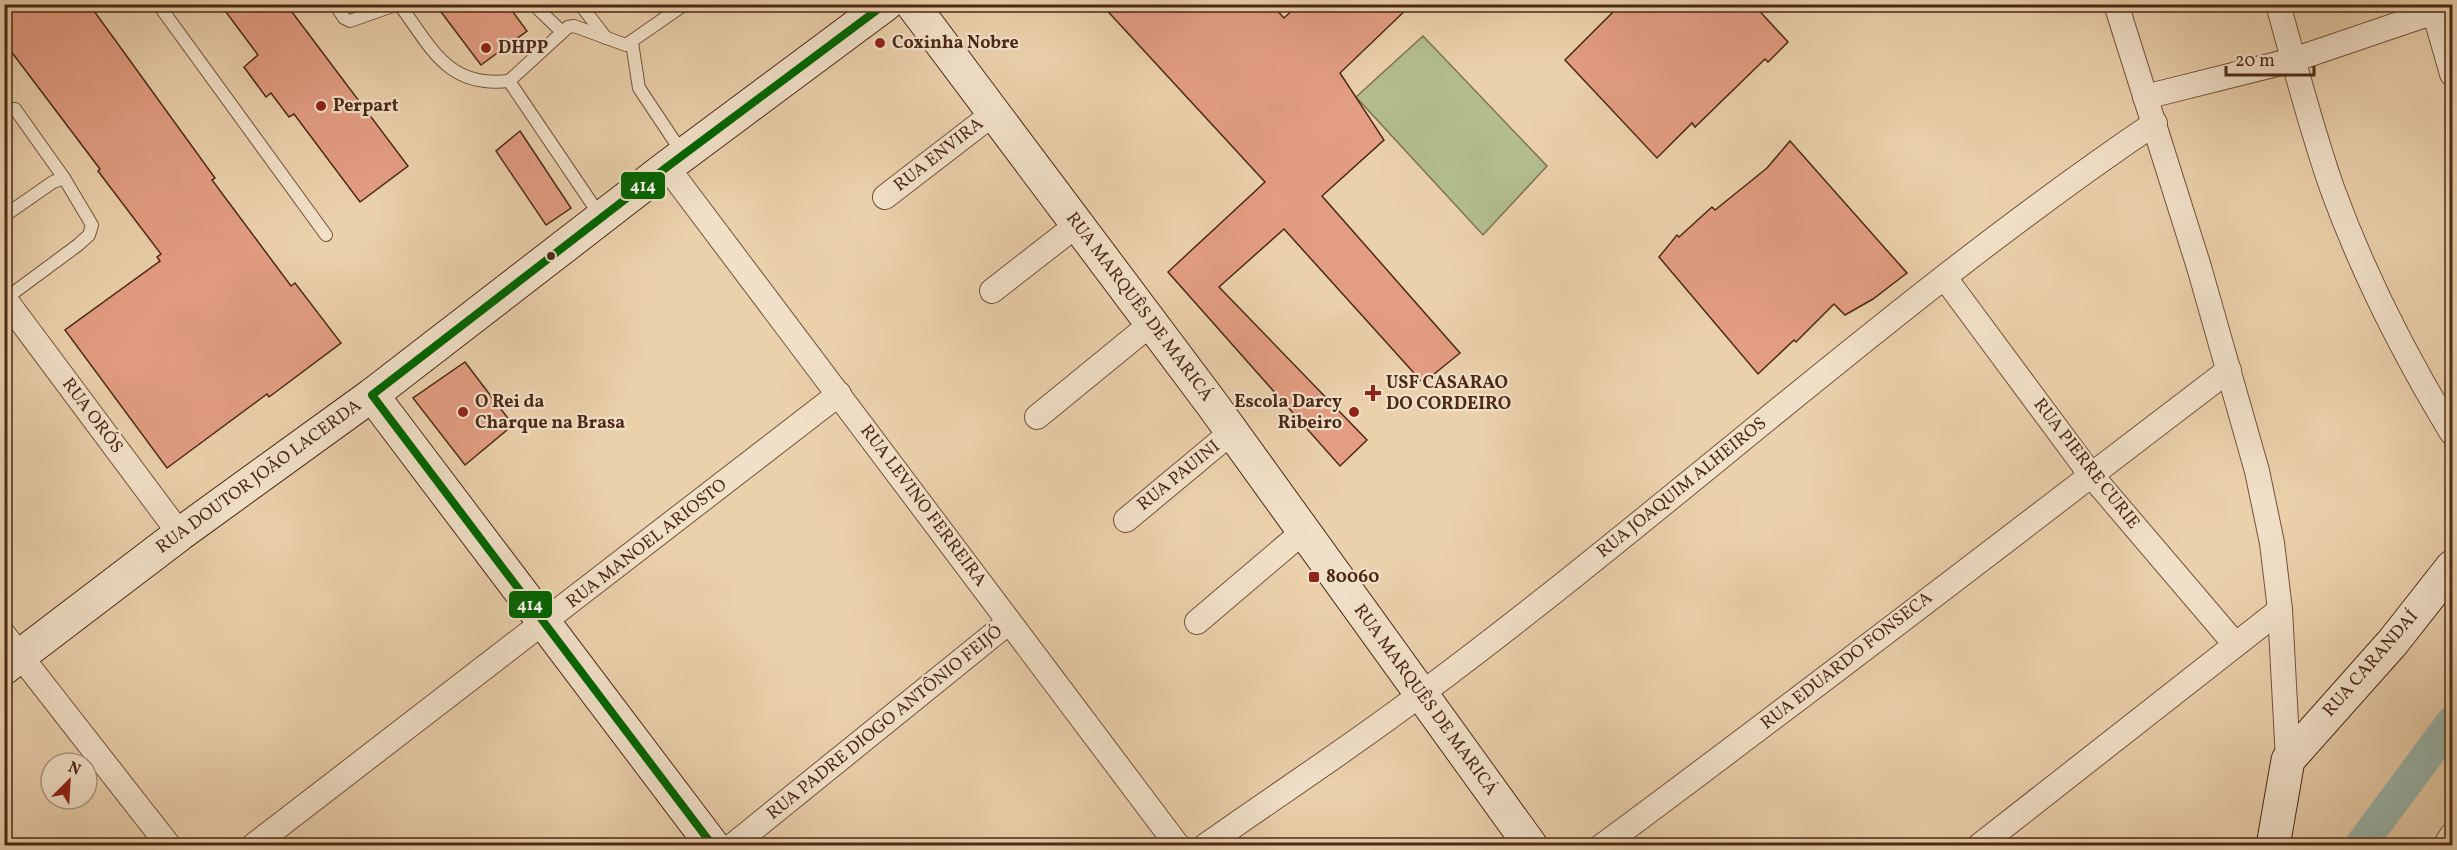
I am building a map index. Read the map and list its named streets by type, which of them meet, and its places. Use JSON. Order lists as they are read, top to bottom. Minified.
{"streets":{"main road":["RUA MARQUÊS DE MARICÁ","RUA DOUTOR JOÃO LACERDA","RUA CARANDAÍ"],"street":["RUA ENVIRA","RUA ORÓS","RUA PIERRE CURIE","RUA PAUINI","RUA JOAQUIM ALHEIROS","RUA LEVINO FERREIRA","RUA MANOEL ARIOSTO","RUA EDUARDO FONSECA","RUA PADRE DIOGO ANTÔNIO FEIJÓ"]},"crossings":[["RUA ENVIRA","RUA MARQUÊS DE MARICÁ"],["RUA MARQUÊS DE MARICÁ","RUA PAUINI"],["RUA MARQUÊS DE MARICÁ","RUA JOAQUIM ALHEIROS"],["RUA ORÓS","RUA DOUTOR JOÃO LACERDA"],["RUA PIERRE CURIE","RUA JOAQUIM ALHEIROS"],["RUA PIERRE CURIE","RUA EDUARDO FONSECA"],["RUA DOUTOR JOÃO LACERDA","RUA LEVINO FERREIRA"],["RUA LEVINO FERREIRA","RUA MANOEL ARIOSTO"],["RUA LEVINO FERREIRA","RUA PADRE DIOGO ANTÔNIO FEIJÓ"]],"places":{"other":["Coxinha Nobre","DHPP","Perpart","O Rei da Charque na Brasa","Escola Darcy Ribeiro"],"health":["USF CASARAO DO CORDEIRO"],"transit":["80060"]},"lines":["transit line 414"],"scale_bar":"20 m","north":"top right"}
